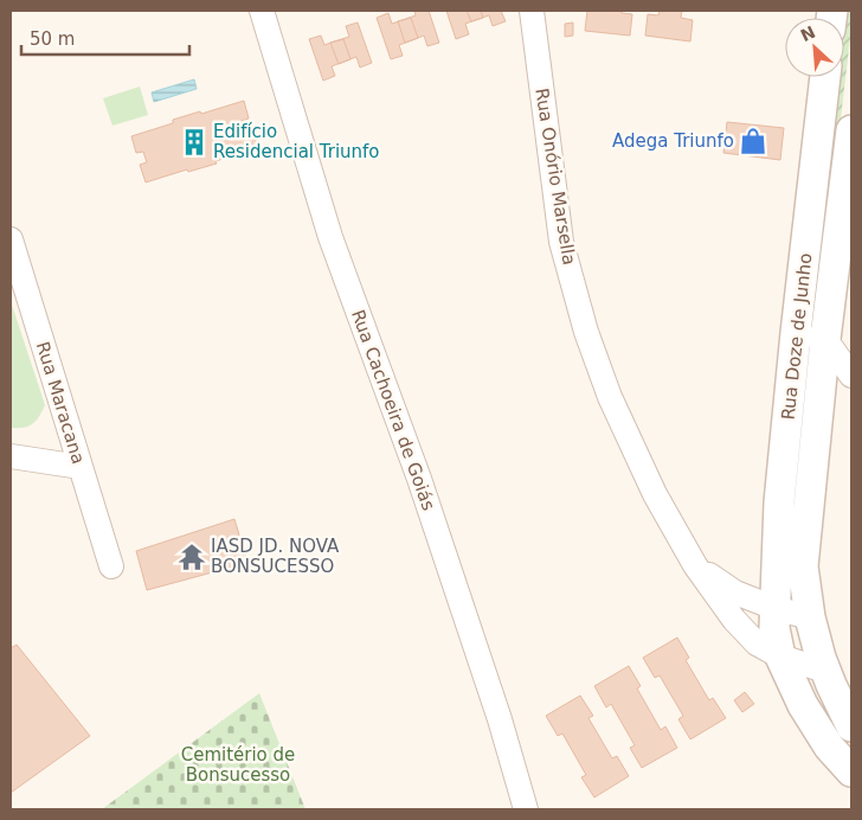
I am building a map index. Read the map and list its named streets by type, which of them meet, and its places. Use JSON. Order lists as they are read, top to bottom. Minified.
{"streets":{"street":["Rua Onório Marsella","Rua Doze de Junho","Rua Maracana","Rua Cachoeira de Goiás"]},"crossings":[["Rua Onório Marsella","Rua Doze de Junho"]],"parks":["Cemitério de Bonsucesso"],"places":{"shop":["Adega Triunfo"],"building":["Edifício Residencial Triunfo"],"temple":["IASD JD. NOVA BONSUCESSO"]},"scale_bar":"50 m","north":"top left"}
